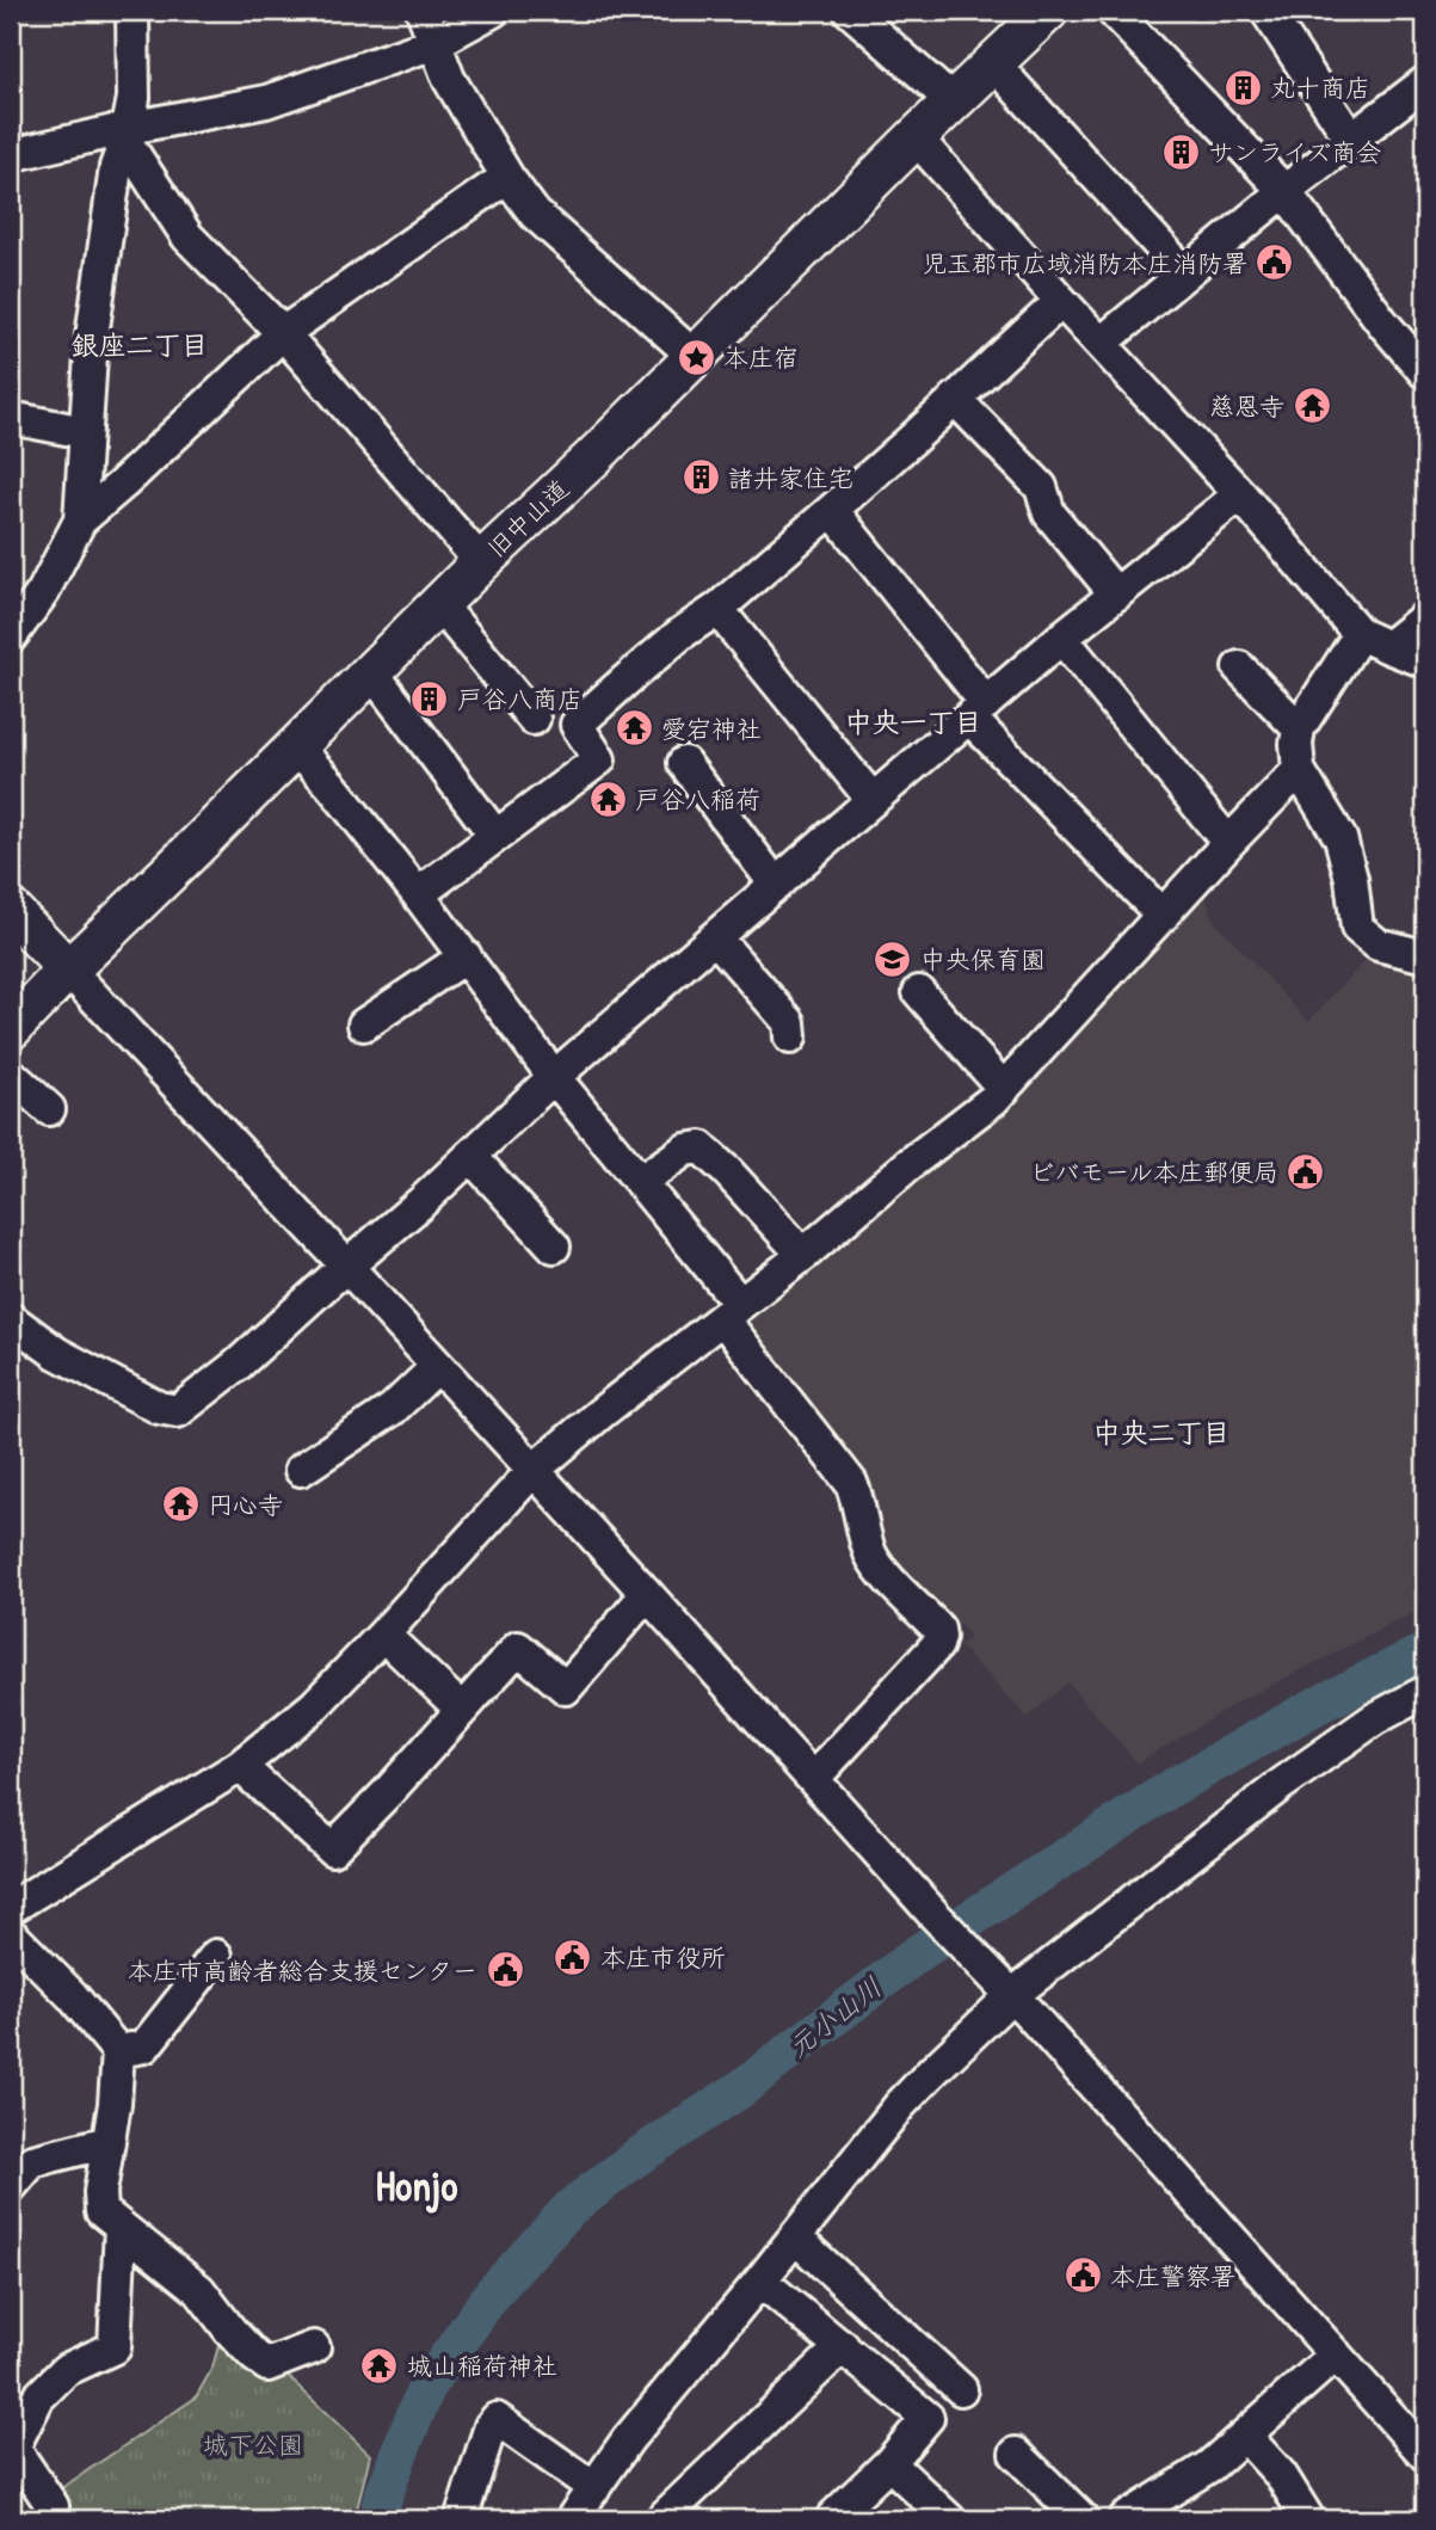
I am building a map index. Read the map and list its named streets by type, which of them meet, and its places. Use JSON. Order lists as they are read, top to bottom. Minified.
{"streets":{"main road":["旧中山道"]},"districts":["銀座二丁目","中央一丁目","中央二丁目","Honjo"],"water":["元小山川"],"parks":["城下公園"],"places":{"building":["丸十商店","サンライズ商会","諸井家住宅","戸谷八商店"],"public building":["児玉郡市広域消防本庄消防署","ビバモール本庄郵便局","本庄市役所","本庄市高齢者総合支援センター","本庄警察署"],"place":["本庄宿"],"temple":["慈恩寺","愛宕神社","戸谷八稲荷","円心寺","城山稲荷神社"],"school or university":["中央保育園"]}}
